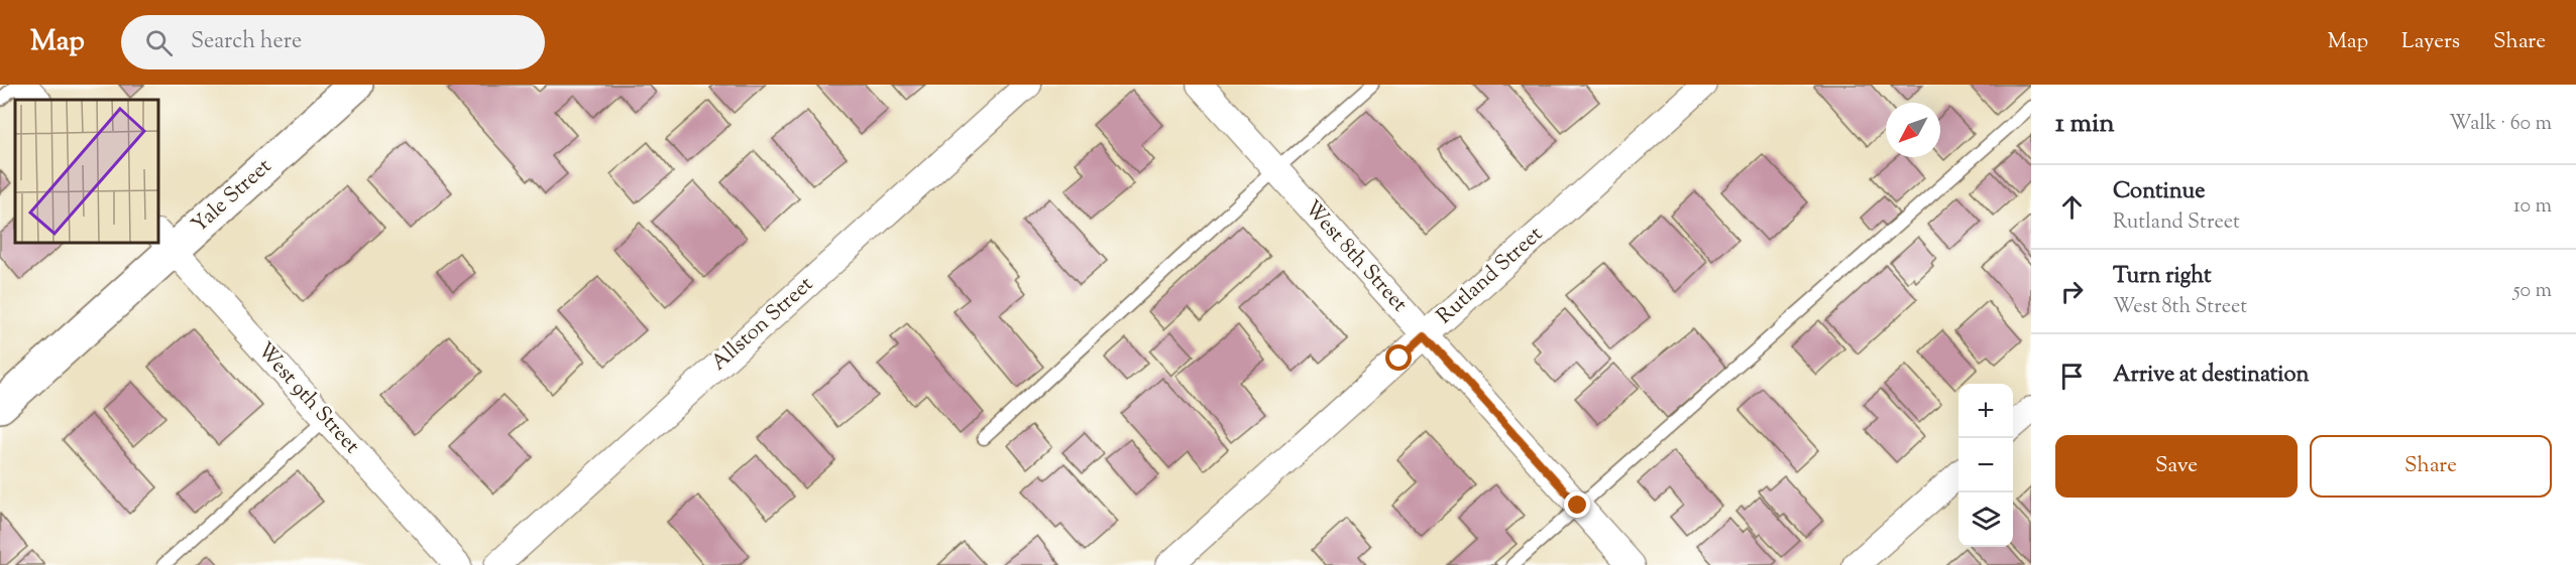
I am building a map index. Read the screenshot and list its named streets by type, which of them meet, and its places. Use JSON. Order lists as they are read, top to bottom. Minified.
{"streets":{"main road":["Yale Street"],"street":["West 8th Street","Rutland Street","Allston Street","West 9th Street"]},"crossings":[["Yale Street","West 9th Street"],["West 8th Street","Rutland Street"]],"north":"bottom left","page":{"header":"Map","search":"Search here","nav":["Map","Layers","Share"],"heading":["1 min","Walk · 60 m"],"list":[["Continue","Rutland Street","10 m"],["Turn right","West 8th Street","50 m"],"Arrive at destination"],"map_buttons":["+","−"],"buttons":["Save","Share"]}}
